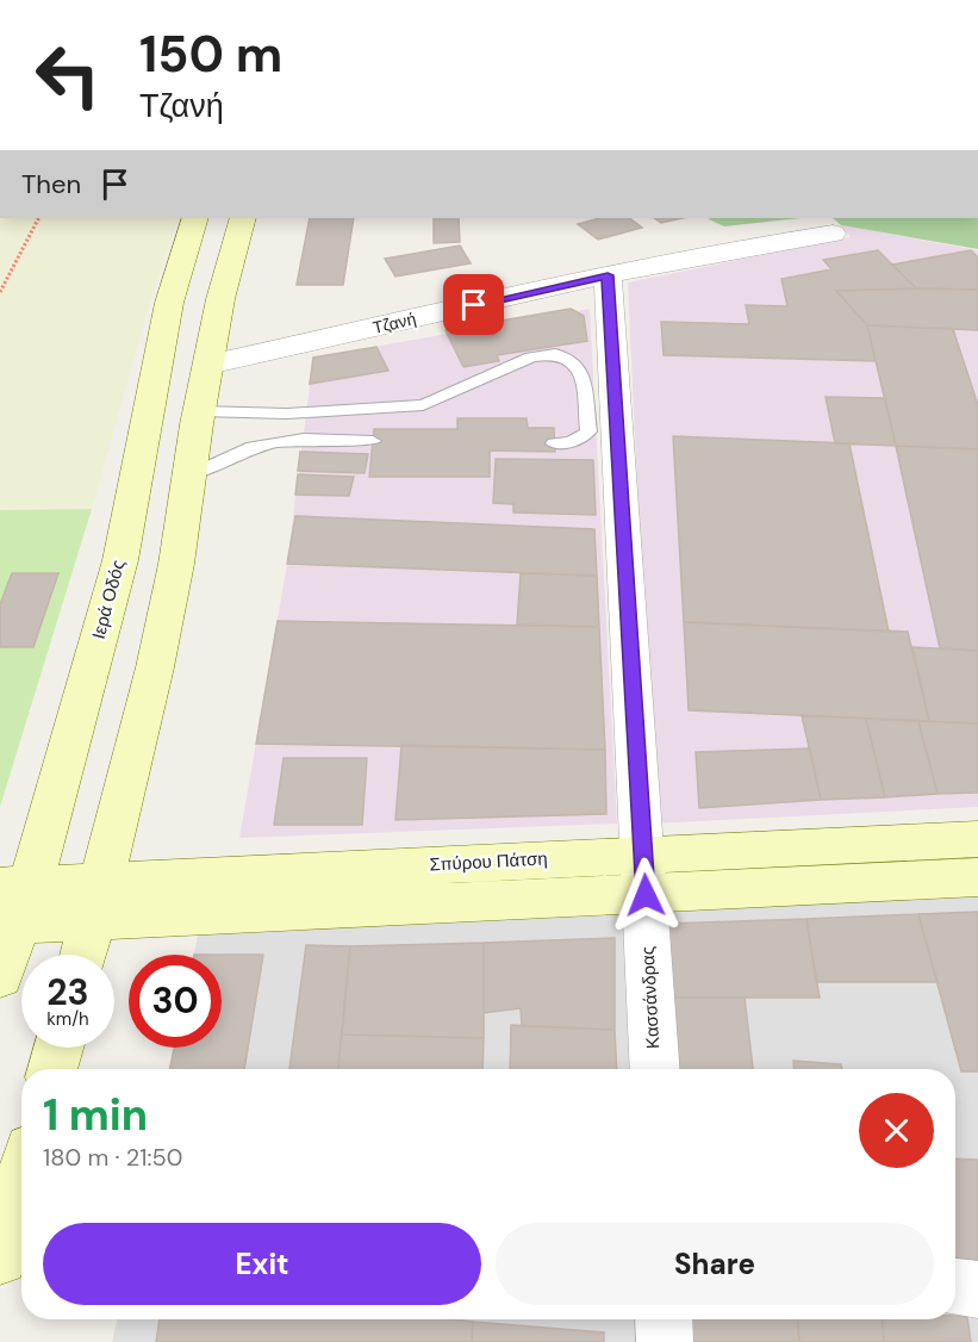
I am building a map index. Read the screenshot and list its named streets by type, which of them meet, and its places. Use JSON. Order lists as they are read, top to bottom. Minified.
{"streets":{"main road":["Ιερά Οδός"],"street":["Τζανή","Κασσάνδρας"]},"crossings":[["Τζανή","Κασσάνδρας"]],"page":{"turn":["150 m","Τζανή"],"then":"Then","speed":"23 km/h","limit":"30","heading":["1 min","180 m · 21:50"],"buttons":["Exit","Share"]}}
